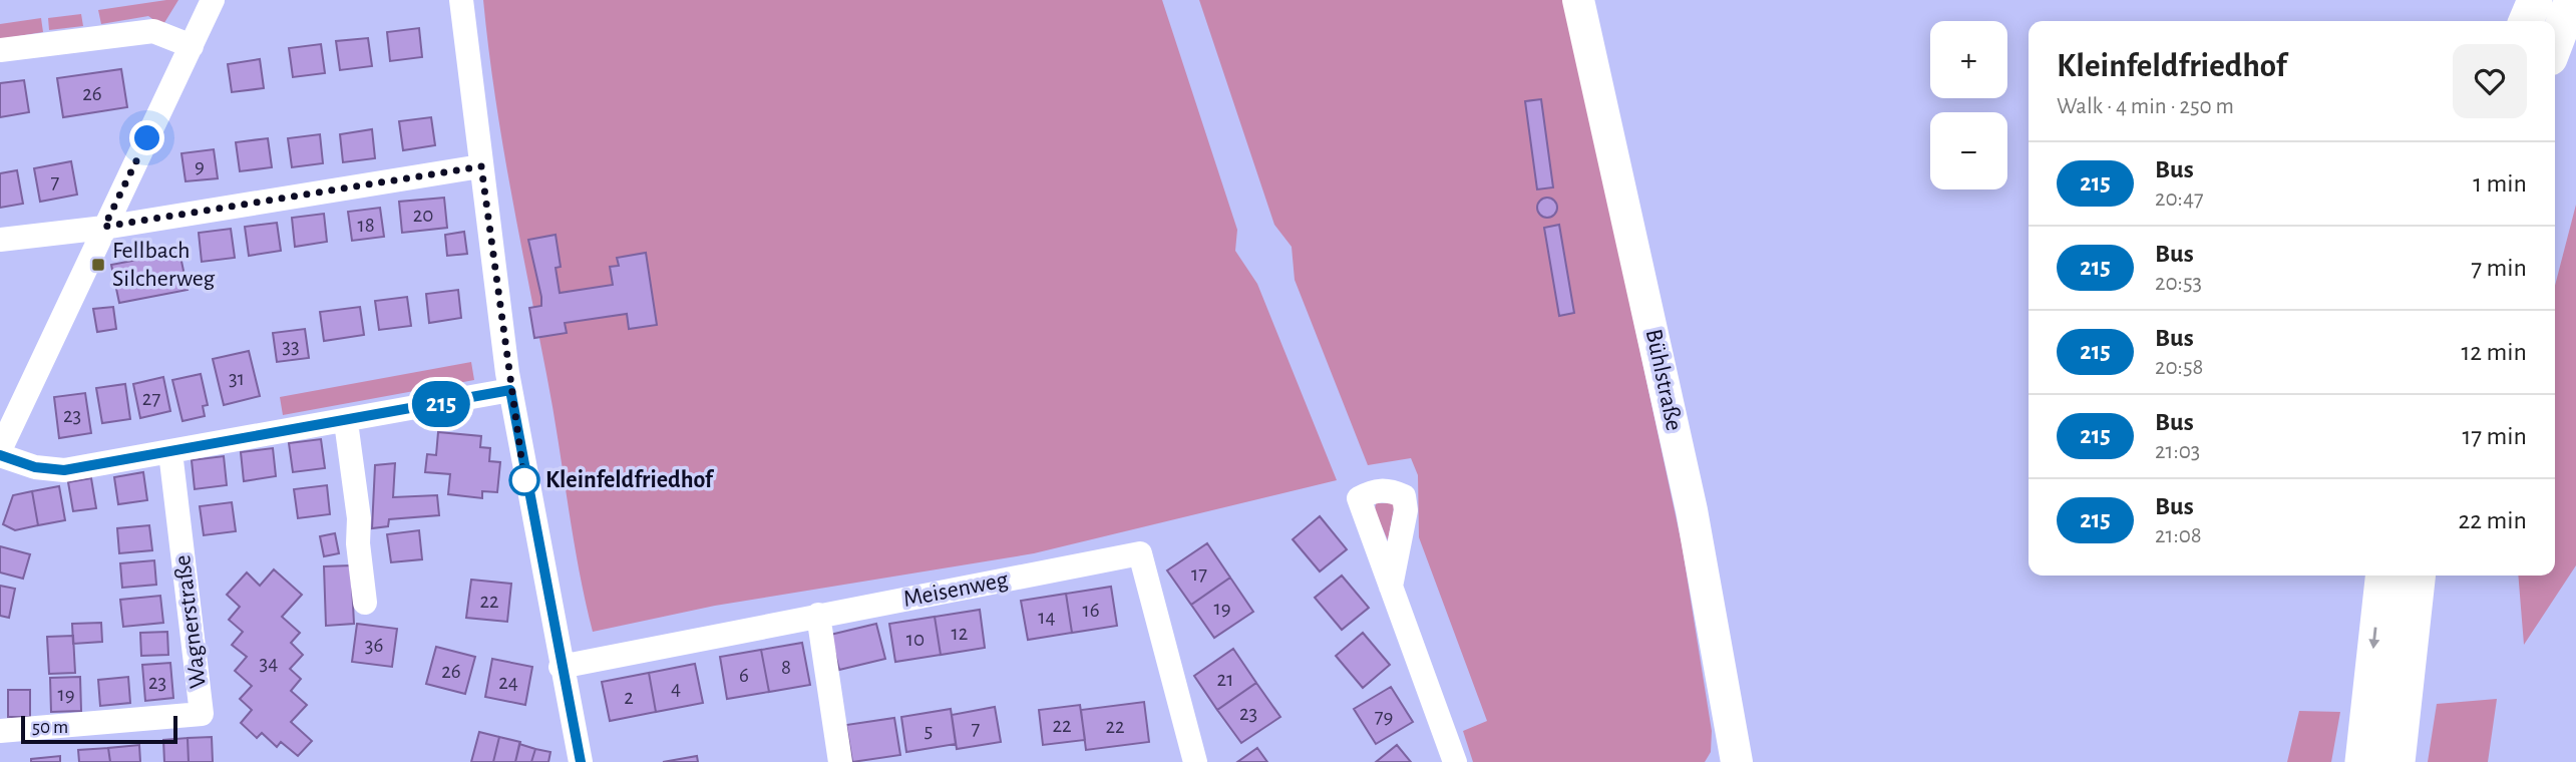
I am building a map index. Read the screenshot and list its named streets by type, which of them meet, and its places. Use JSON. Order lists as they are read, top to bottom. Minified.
{"streets":{"main road":["Bühlstraße"],"street":["Meisenweg","Wagnerstraße"]},"places":{"transit":["Fellbach Silcherweg"],"other":["Kleinfeldfriedhof"]},"lines":["bus line 215"],"house_numbers":["26","9","7","20","18","33","31","27","23","17","22","19","16","14","12","10","36","34","8","26","6","21","23","24","4","19","2","23","79","22","22","7","5"],"scale_bar":"50 m","page":{"on_map":"215","map_buttons":["+","−"],"heading":["Kleinfeldfriedhof","Walk · 4 min · 250 m"],"list":[{"mark":"215","name":"Bus","note":"20:47","value":"1 min"},{"mark":"215","name":"Bus","note":"20:53","value":"7 min"},{"mark":"215","name":"Bus","note":"20:58","value":"12 min"},{"mark":"215","name":"Bus","note":"21:03","value":"17 min"},{"mark":"215","name":"Bus","note":"21:08","value":"22 min"}],"scale":"50 m"}}
